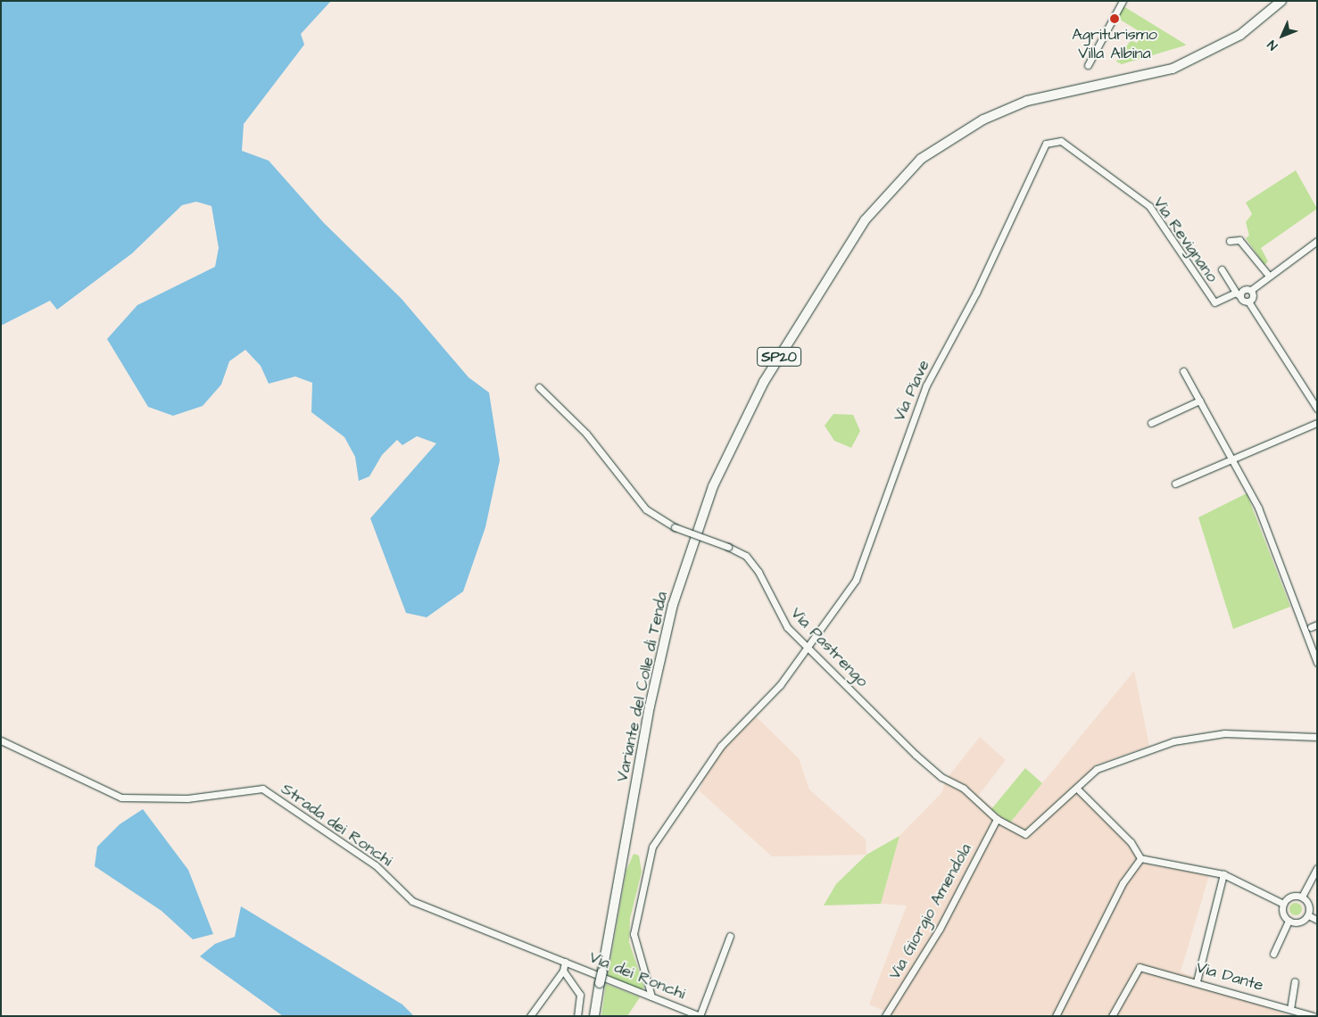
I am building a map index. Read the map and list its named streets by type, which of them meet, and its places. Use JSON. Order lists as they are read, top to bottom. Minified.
{"streets":{"main road":["SP20","Variante del Colle di Tenda"],"street":["Via Revignano","Via Piave","Via Pastrengo","Strada dei Ronchi","Via Giorgio Amendola","Via dei Ronchi","Via Dante"]},"crossings":[["Via Revignano","Via Piave"],["Via Piave","Via Pastrengo"],["Via Piave","Via dei Ronchi"],["Via Pastrengo","Via Giorgio Amendola"],["Strada dei Ronchi","Via dei Ronchi"]],"places":["Agriturismo Villa Albina"],"north":"bottom left"}
